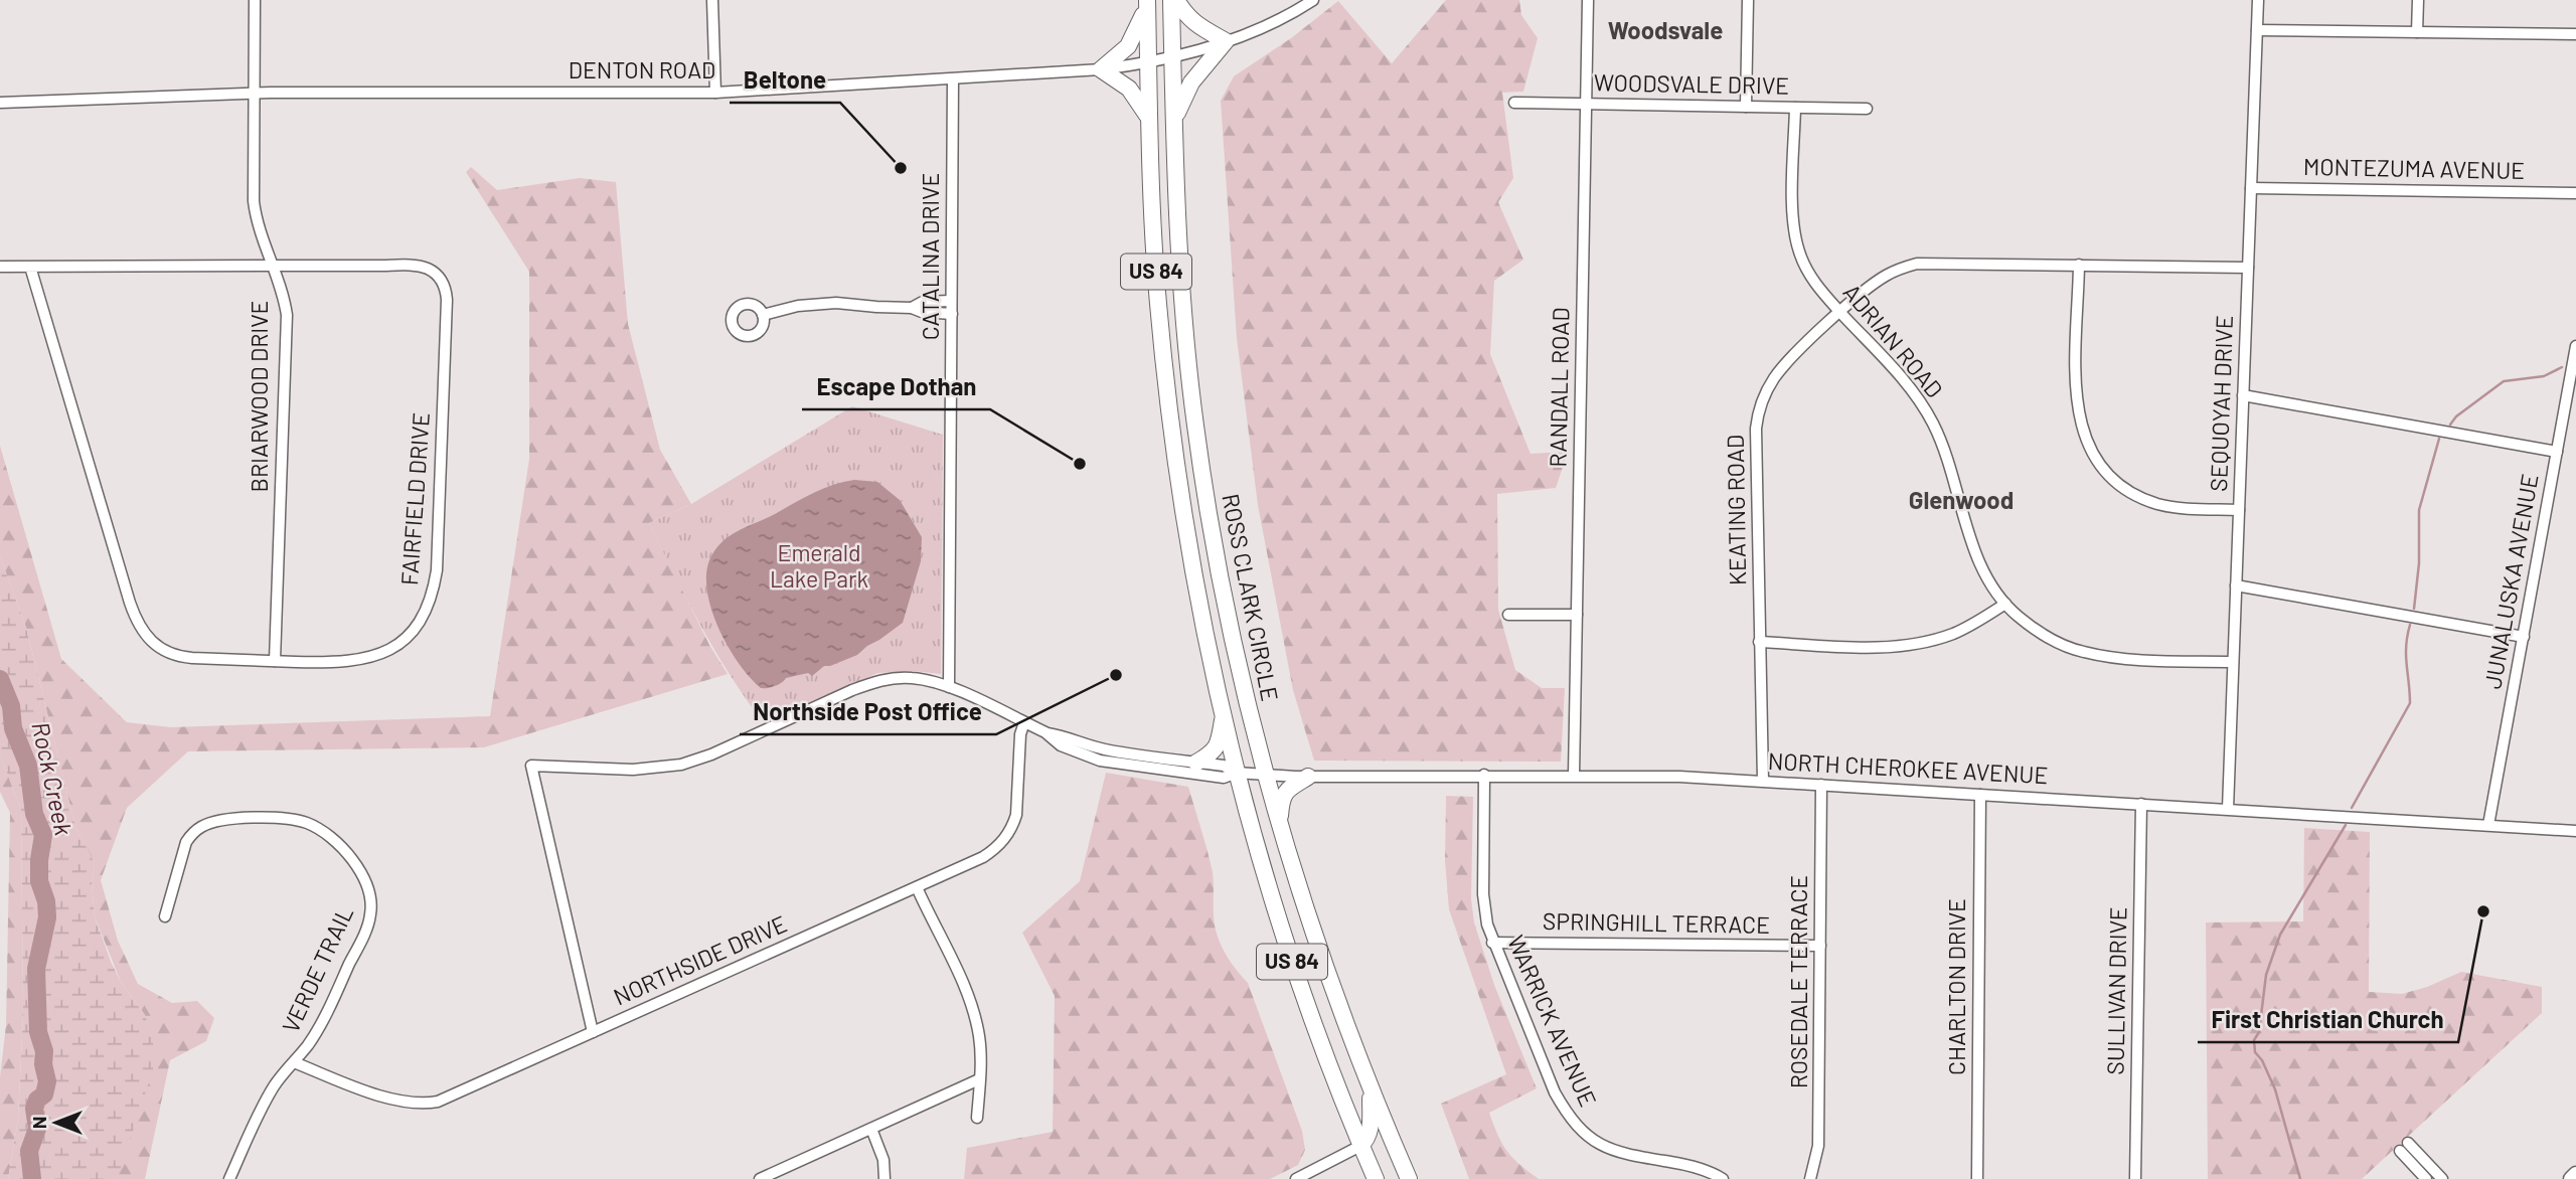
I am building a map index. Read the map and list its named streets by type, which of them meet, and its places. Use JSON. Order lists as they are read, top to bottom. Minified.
{"streets":{"highway":["US 84","ROSS CLARK CIRCLE"],"street":["DENTON ROAD","WOODSVALE DRIVE","MONTEZUMA AVENUE","CATALINA DRIVE","ADRIAN ROAD","RANDALL ROAD","BRIARWOOD DRIVE","SEQUOYAH DRIVE","FAIRFIELD DRIVE","KEATING ROAD","JUNALUSKA AVENUE","NORTH CHEROKEE AVENUE","SPRINGHILL TERRACE","NORTHSIDE DRIVE","VERDE TRAIL","ROSEDALE TERRACE","CHARLTON DRIVE","SULLIVAN DRIVE","WARRICK AVENUE"]},"crossings":[["DENTON ROAD","CATALINA DRIVE"],["DENTON ROAD","BRIARWOOD DRIVE"],["DENTON ROAD","ROSS CLARK CIRCLE"],["WOODSVALE DRIVE","ADRIAN ROAD"],["WOODSVALE DRIVE","RANDALL ROAD"],["MONTEZUMA AVENUE","SEQUOYAH DRIVE"],["CATALINA DRIVE","NORTH CHEROKEE AVENUE"],["ADRIAN ROAD","SEQUOYAH DRIVE"],["ADRIAN ROAD","KEATING ROAD"],["RANDALL ROAD","NORTH CHEROKEE AVENUE"],["BRIARWOOD DRIVE","FAIRFIELD DRIVE"],["SEQUOYAH DRIVE","KEATING ROAD"],["SEQUOYAH DRIVE","NORTH CHEROKEE AVENUE"],["KEATING ROAD","NORTH CHEROKEE AVENUE"],["JUNALUSKA AVENUE","NORTH CHEROKEE AVENUE"],["ROSS CLARK CIRCLE","NORTH CHEROKEE AVENUE"],["NORTH CHEROKEE AVENUE","NORTHSIDE DRIVE"],["NORTH CHEROKEE AVENUE","ROSEDALE TERRACE"],["NORTH CHEROKEE AVENUE","CHARLTON DRIVE"],["NORTH CHEROKEE AVENUE","SULLIVAN DRIVE"],["NORTH CHEROKEE AVENUE","WARRICK AVENUE"],["SPRINGHILL TERRACE","ROSEDALE TERRACE"],["SPRINGHILL TERRACE","WARRICK AVENUE"],["NORTHSIDE DRIVE","VERDE TRAIL"]],"districts":["Woodsvale","Glenwood"],"water":["Rock Creek"],"parks":["Emerald Lake Park"],"places":["Beltone","Escape Dothan","Northside Post Office","First Christian Church"],"north":"left"}
